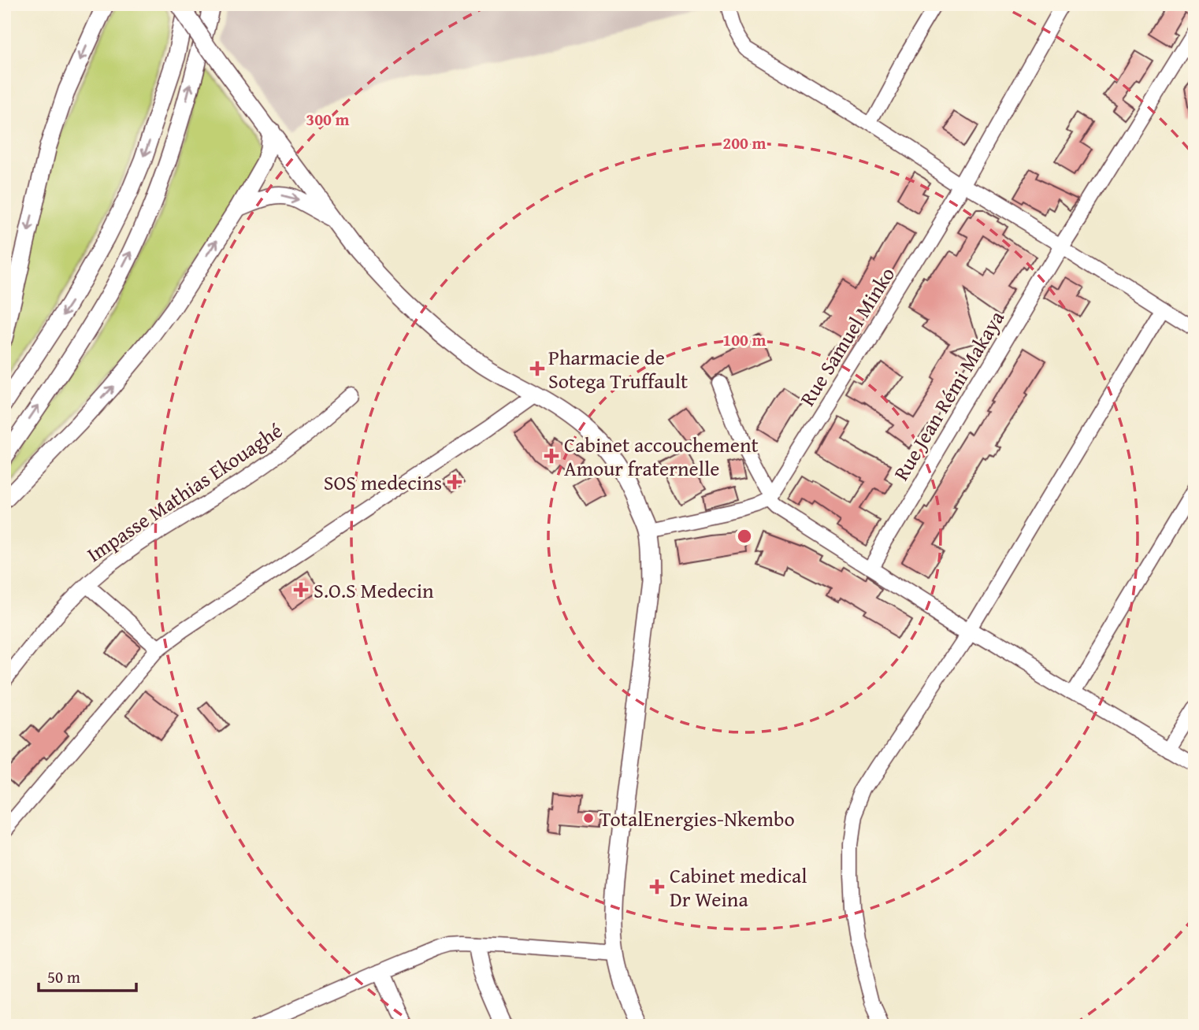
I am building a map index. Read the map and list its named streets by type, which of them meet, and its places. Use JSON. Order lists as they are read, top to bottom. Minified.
{"streets":{"street":["Rue Samuel Minko","Rue Jean Rémi Makaya","Impasse Mathias Ekouaghé"]},"places":{"health":["Pharmacie de Sotega Truffault","Cabinet accouchement Amour fraternelle","SOS medecins","S.O.S Medecin","Cabinet medical Dr Weina"],"other":["TotalEnergies-Nkembo"]},"scale_bar":"50 m","rings":["300 m","200 m","100 m"]}
